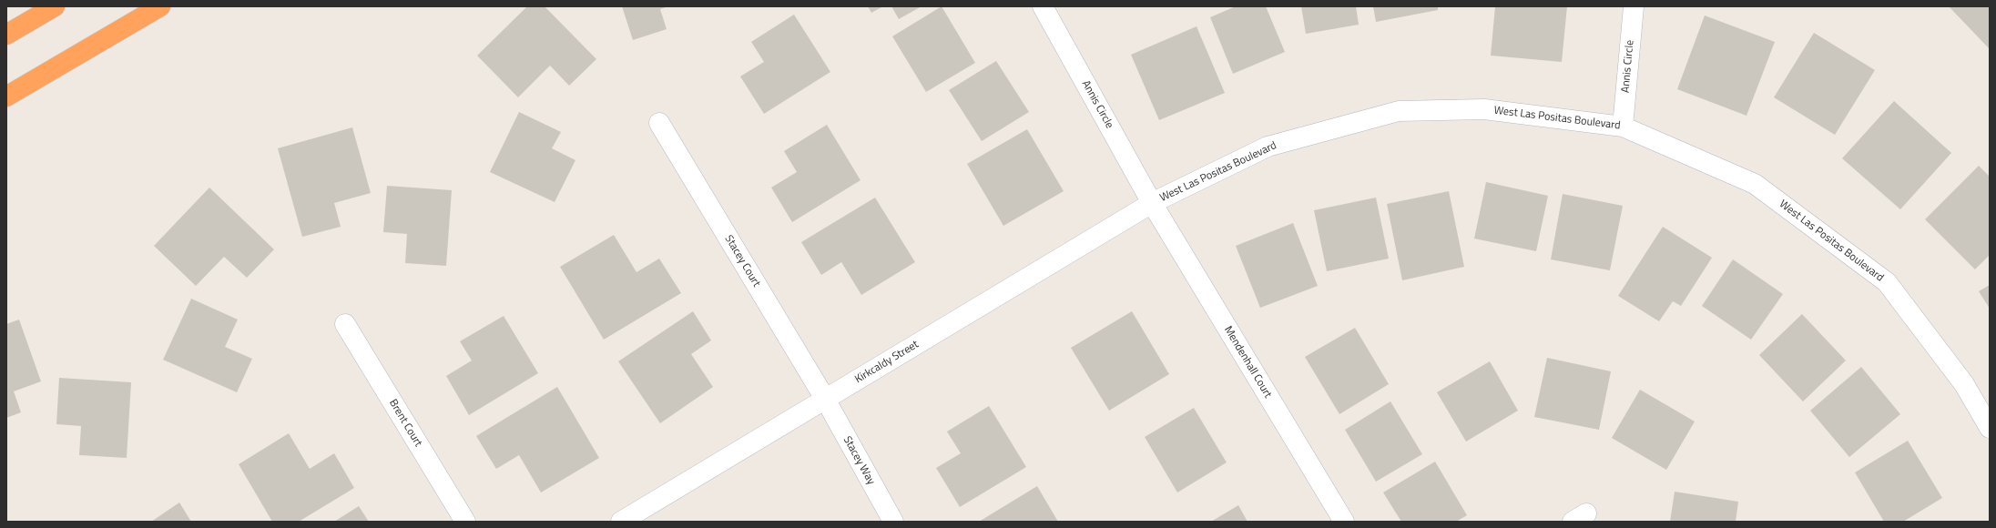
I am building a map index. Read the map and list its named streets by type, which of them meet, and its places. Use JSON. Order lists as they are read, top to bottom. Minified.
{"streets":{"street":["Annis Circle","West Las Positas Boulevard","Stacey Court","Kirkcaldy Street","Mendenhall Court","Brent Court","Stacey Way"]},"crossings":[["Annis Circle","West Las Positas Boulevard"],["Annis Circle","Kirkcaldy Street"],["Annis Circle","Mendenhall Court"],["West Las Positas Boulevard","Kirkcaldy Street"],["West Las Positas Boulevard","Mendenhall Court"],["Stacey Court","Kirkcaldy Street"],["Stacey Court","Stacey Way"],["Kirkcaldy Street","Mendenhall Court"],["Kirkcaldy Street","Stacey Way"]]}
